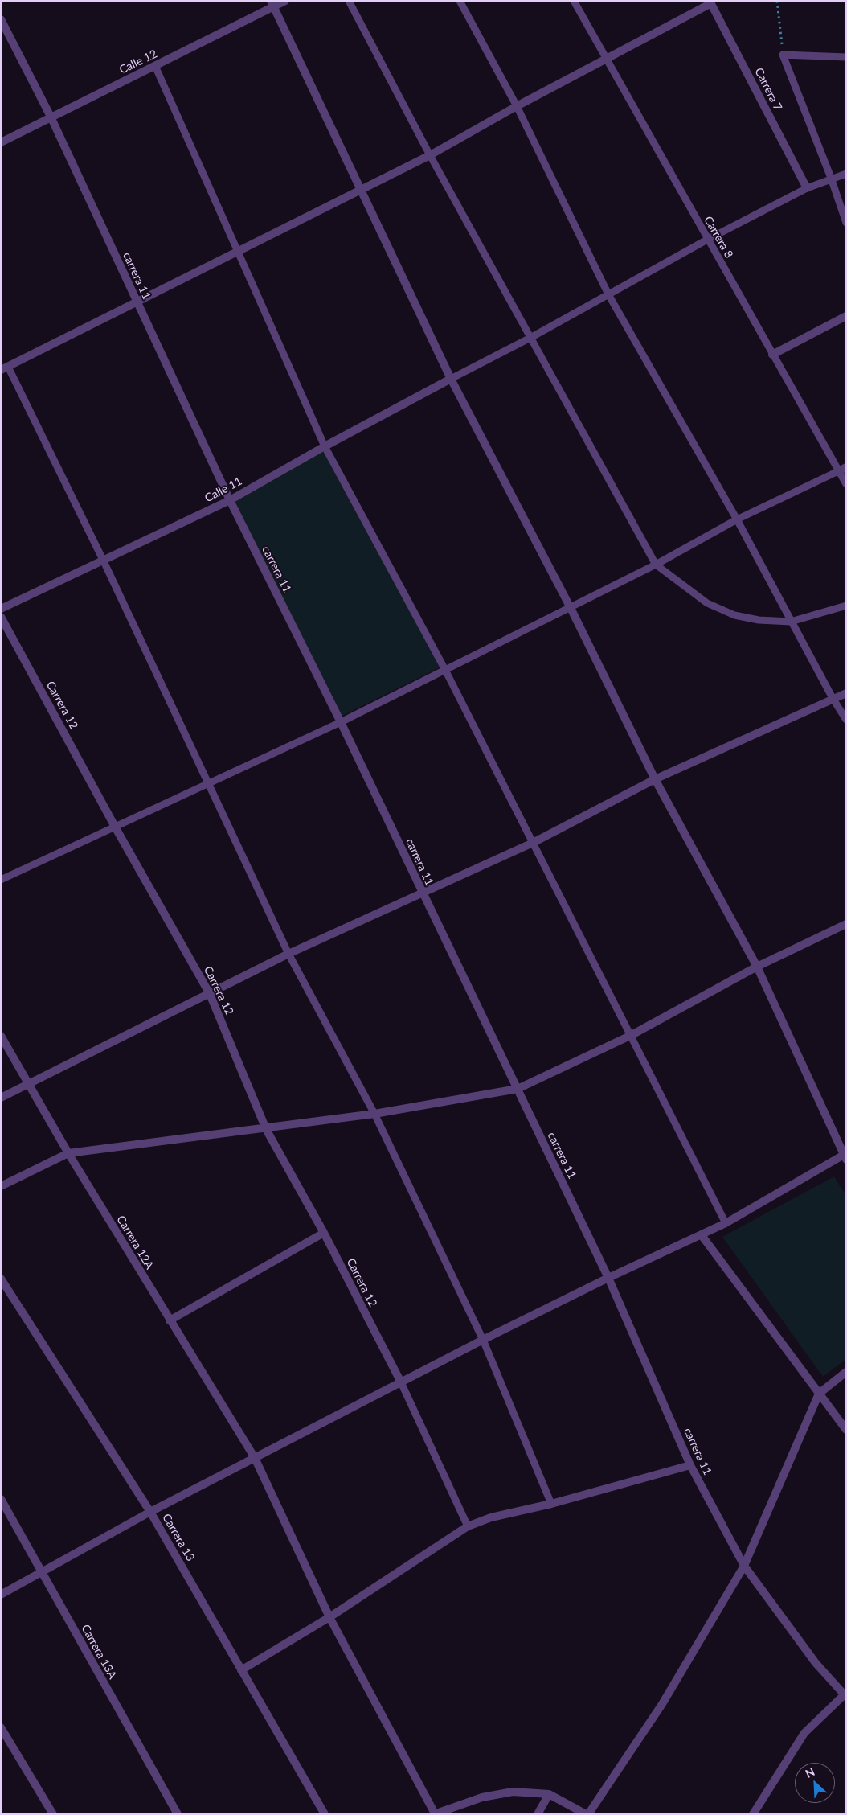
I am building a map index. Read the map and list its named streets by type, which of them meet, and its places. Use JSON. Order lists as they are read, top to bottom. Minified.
{"streets":{"street":["Calle 12","Carrera 7","carrera 11","Calle 11","Carrera 12","Carrera 12A","Carrera 13","Carrera 13A"],"lane":["Carrera 8"]},"crossings":[["Calle 12","carrera 11"],["carrera 11","Calle 11"]],"north":"top left"}
